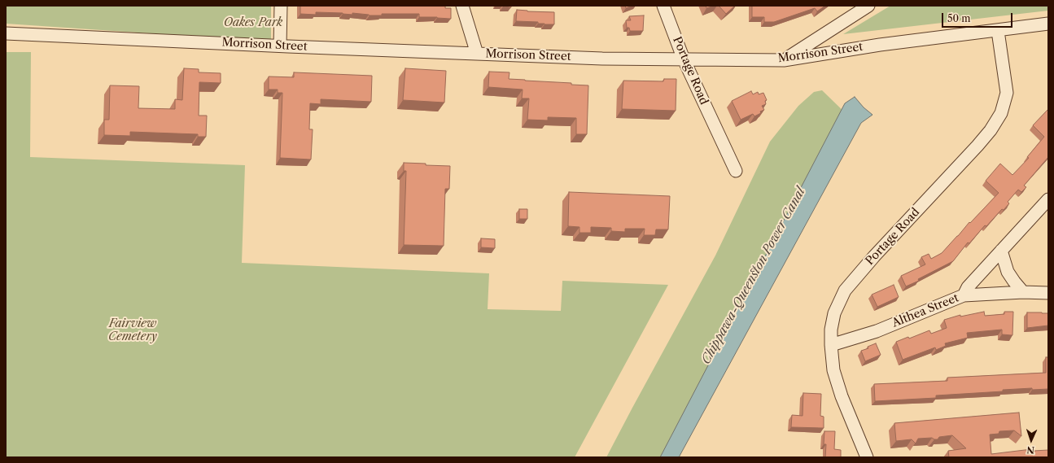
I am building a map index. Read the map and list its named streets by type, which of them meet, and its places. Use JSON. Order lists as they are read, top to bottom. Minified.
{"streets":{"street":["Morrison Street","Portage Road","Althea Street"]},"crossings":[["Morrison Street","Portage Road"],["Portage Road","Althea Street"]],"water":["Chippawa-Queenston Power Canal"],"parks":["Oakes Park","Fairview Cemetery"],"scale_bar":"50 m","north":"bottom"}
